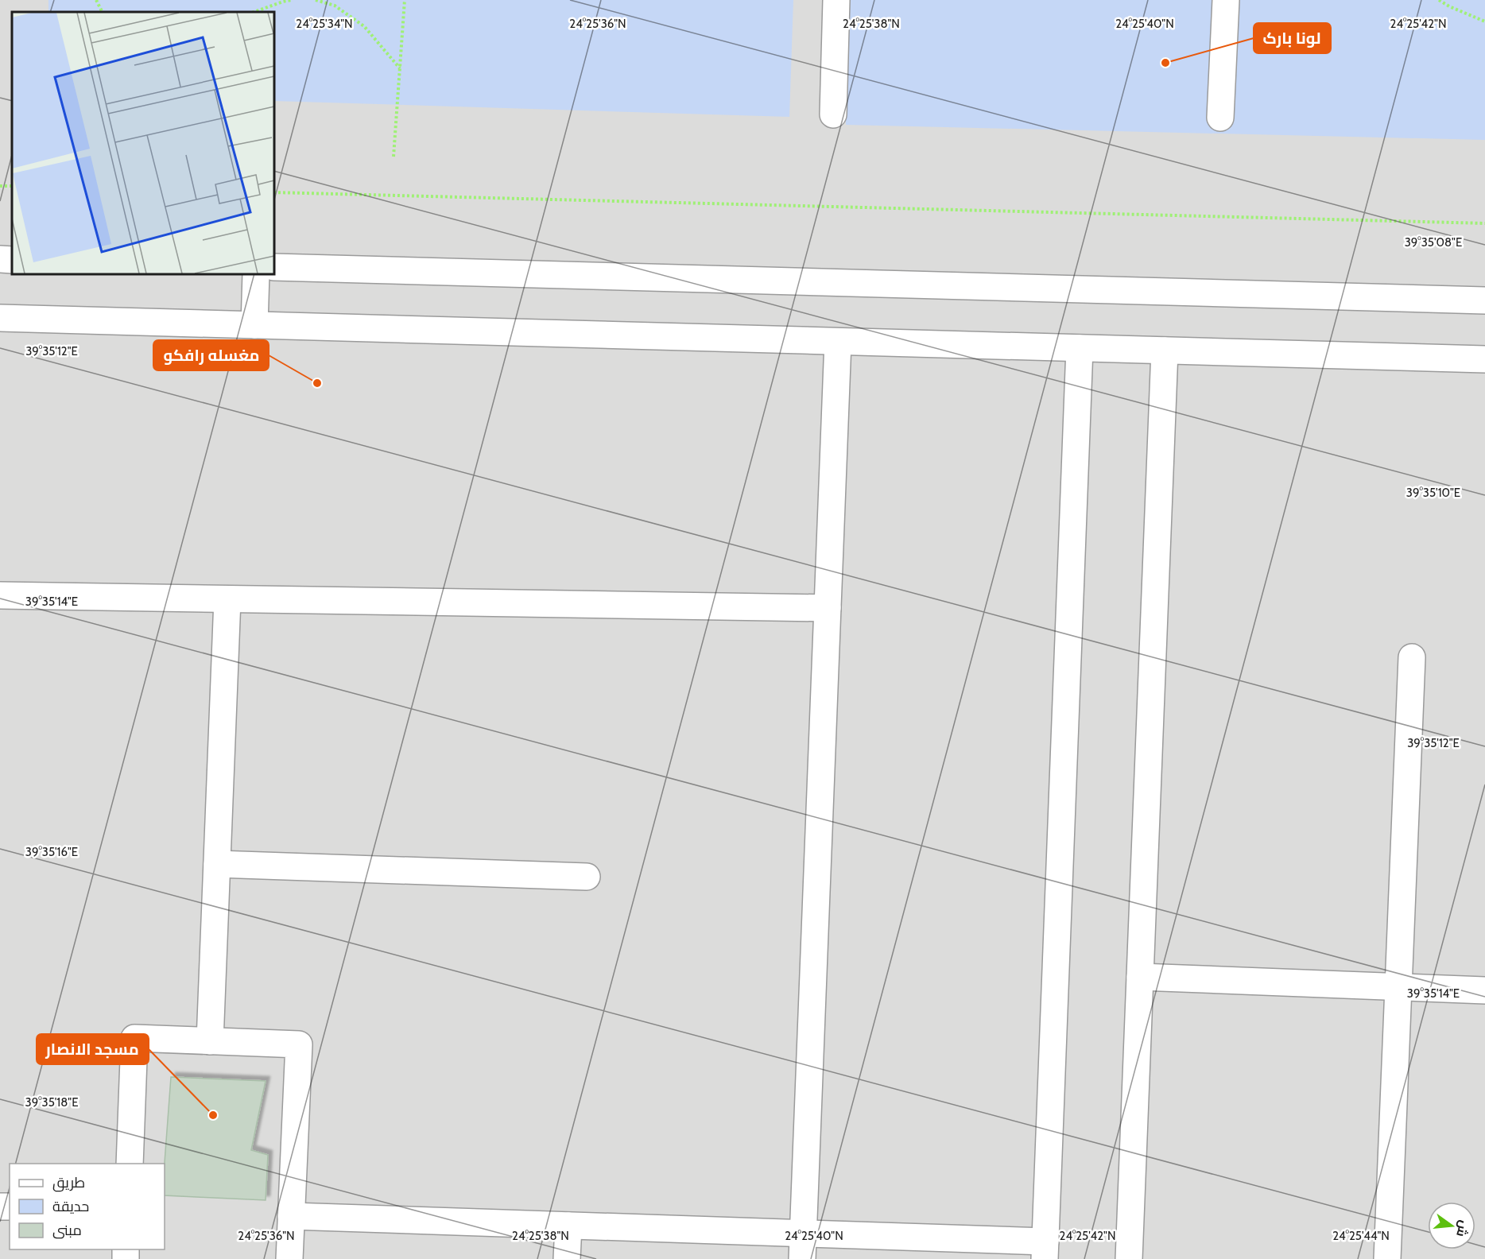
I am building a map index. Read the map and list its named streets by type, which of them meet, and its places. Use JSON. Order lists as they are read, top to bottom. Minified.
{"places":["لونا بارک","مغسله رافكو","مسجد الانصار"],"legend":["طريق","حديقة","مبنى"],"north":"right","coordinates":["24°25'36\"N","24°25'38\"N","24°25'40\"N","24°25'34\"N","24°25'42\"N","39°35'08\"E","39°35'12\"E","39°35'10\"E","39°35'14\"E","39°35'16\"E","39°35'18\"E","24°25'44\"N"]}
